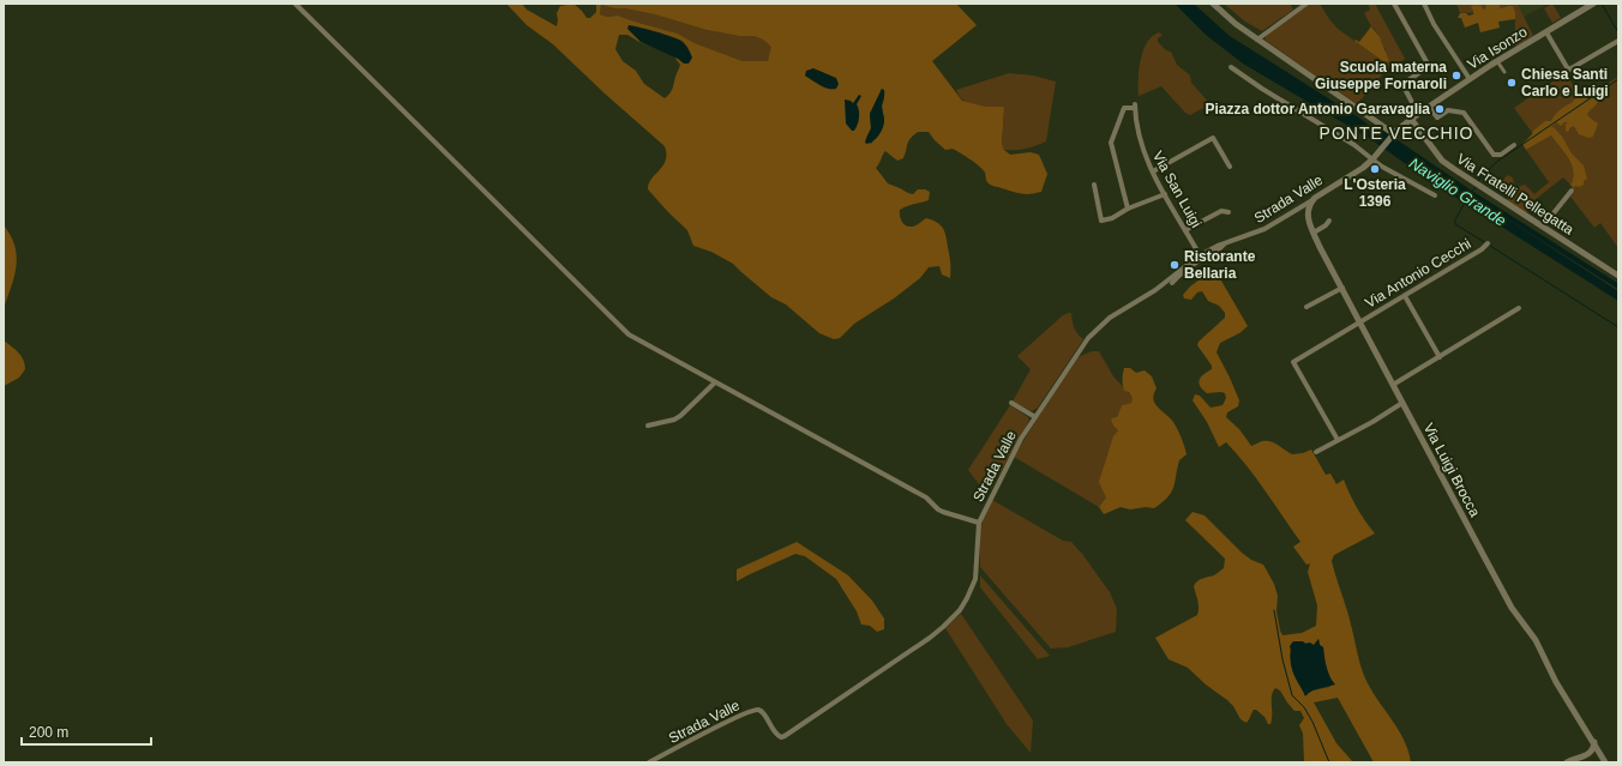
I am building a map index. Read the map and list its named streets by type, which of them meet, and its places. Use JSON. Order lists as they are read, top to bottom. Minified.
{"streets":{"street":["Via Isonzo","Via San Luigi","Via Fratelli Pellegatta","Strada Valle","Via Antonio Cecchi","Via Luigi Brocca"]},"crossings":[["Via Isonzo","Via Fratelli Pellegatta"],["Via Isonzo","Strada Valle"],["Via San Luigi","Strada Valle"],["Strada Valle","Via Luigi Brocca"],["Via Antonio Cecchi","Via Luigi Brocca"]],"districts":["PONTE VECCHIO"],"water":["Naviglio Grande"],"places":["Scuola materna Giuseppe Fornaroli","Chiesa Santi Carlo e Luigi","Piazza dottor Antonio Garavaglia","L'Osteria 1396","Ristorante Bellaria"],"scale_bar":"200 m"}
